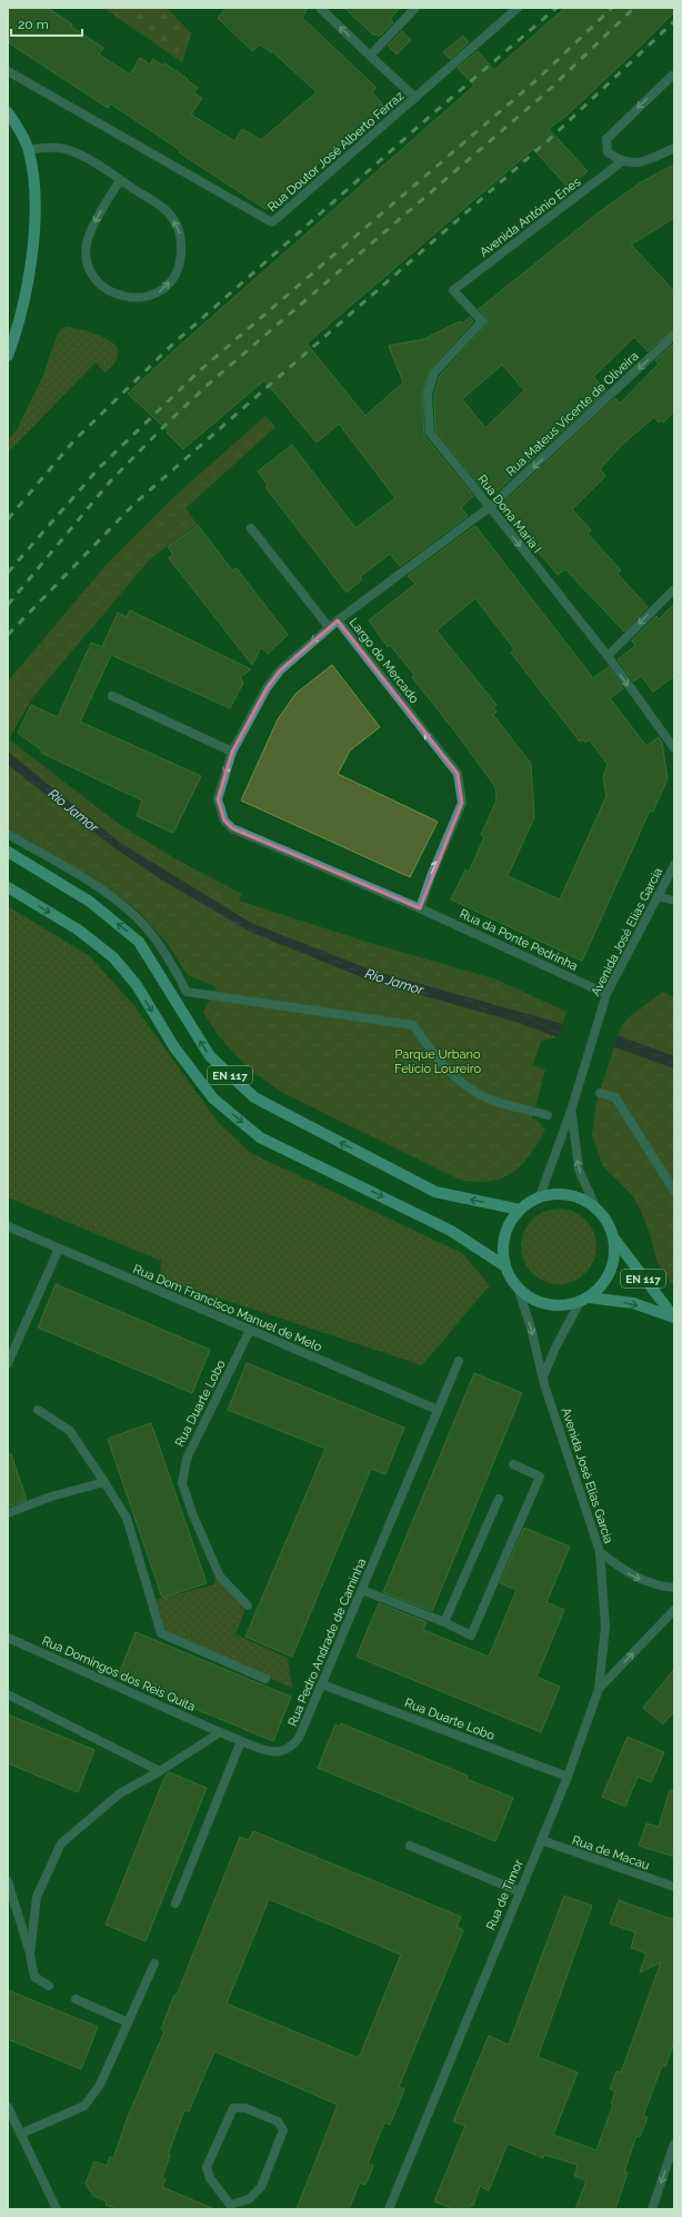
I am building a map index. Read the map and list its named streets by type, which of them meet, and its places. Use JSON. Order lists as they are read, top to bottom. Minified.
{"streets":{"main road":["EN 117"],"street":["Rua Doutor José Alberto Ferraz","Avenida António Enes","Rua Mateus Vicente de Oliveira","Rua Dona Maria I","Largo do Mercado","Avenida José Elias Garcia","Rua da Ponte Pedrinha","Rua Dom Francisco Manuel de Melo","Rua Duarte Lobo","Rua Pedro Andrade de Caminha","Rua Domingos dos Reis Quita","Rua de Macau","Rua de Timor"]},"crossings":[["Avenida António Enes","Rua Dona Maria I"],["Rua Mateus Vicente de Oliveira","Rua Dona Maria I"],["Rua Mateus Vicente de Oliveira","Largo do Mercado"],["Largo do Mercado","Rua da Ponte Pedrinha"],["Avenida José Elias Garcia","Rua da Ponte Pedrinha"],["Avenida José Elias Garcia","EN 117"],["Avenida José Elias Garcia","Rua de Timor"],["Rua Dom Francisco Manuel de Melo","Rua Duarte Lobo"],["Rua Dom Francisco Manuel de Melo","Rua Pedro Andrade de Caminha"],["Rua Duarte Lobo","Rua Pedro Andrade de Caminha"],["Rua Duarte Lobo","Rua de Timor"],["Rua Pedro Andrade de Caminha","Rua Domingos dos Reis Quita"],["Rua de Macau","Rua de Timor"]],"one_way":["Rua Mateus Vicente de Oliveira","Rua Dona Maria I"],"water":["Rio Jamor"],"parks":["Parque Urbano Felício Loureiro"],"scale_bar":"20 m"}
